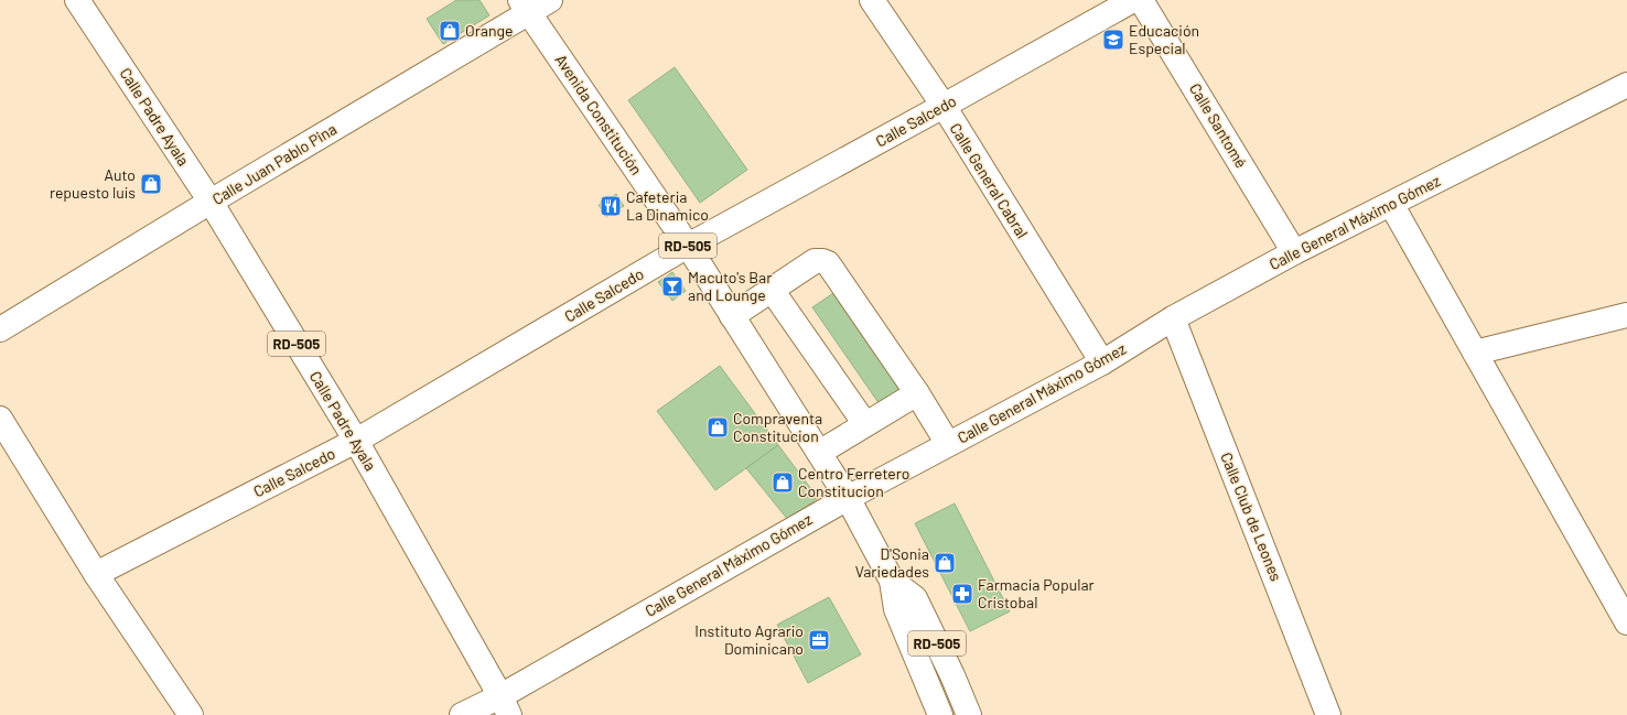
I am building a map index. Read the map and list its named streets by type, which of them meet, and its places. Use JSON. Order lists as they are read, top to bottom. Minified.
{"streets":{"street":["Avenida Constitución","Calle Padre Ayala","Calle Salcedo","Calle Santomé","Calle Juan Pablo Pina","Calle General Cabral","Calle General Máximo Gómez","RD-505","Calle Club de Leones"]},"crossings":[["Avenida Constitución","Calle Salcedo"],["Avenida Constitución","Calle Juan Pablo Pina"],["Avenida Constitución","Calle General Máximo Gómez"],["Avenida Constitución","RD-505"],["Calle Padre Ayala","Calle Salcedo"],["Calle Padre Ayala","Calle Juan Pablo Pina"],["Calle Padre Ayala","Calle General Máximo Gómez"],["Calle Salcedo","Calle General Cabral"],["Calle Santomé","Calle General Máximo Gómez"],["Calle General Cabral","Calle General Máximo Gómez"],["Calle General Máximo Gómez","RD-505"],["Calle General Máximo Gómez","Calle Club de Leones"]],"places":{"shop":["Orange","Auto repuesto luis","Compraventa Constitucion","Centro Ferretero Constitucion","D'Sonia Variedades"],"school or university":["Educación Especial"],"restaurant":["Cafeteria La Dinamico"],"bar":["Macuto's Bar and Lounge"],"pharmacy":["Farmacia Popular Cristobal"],"office":["Instituto Agrario Dominicano"]}}
